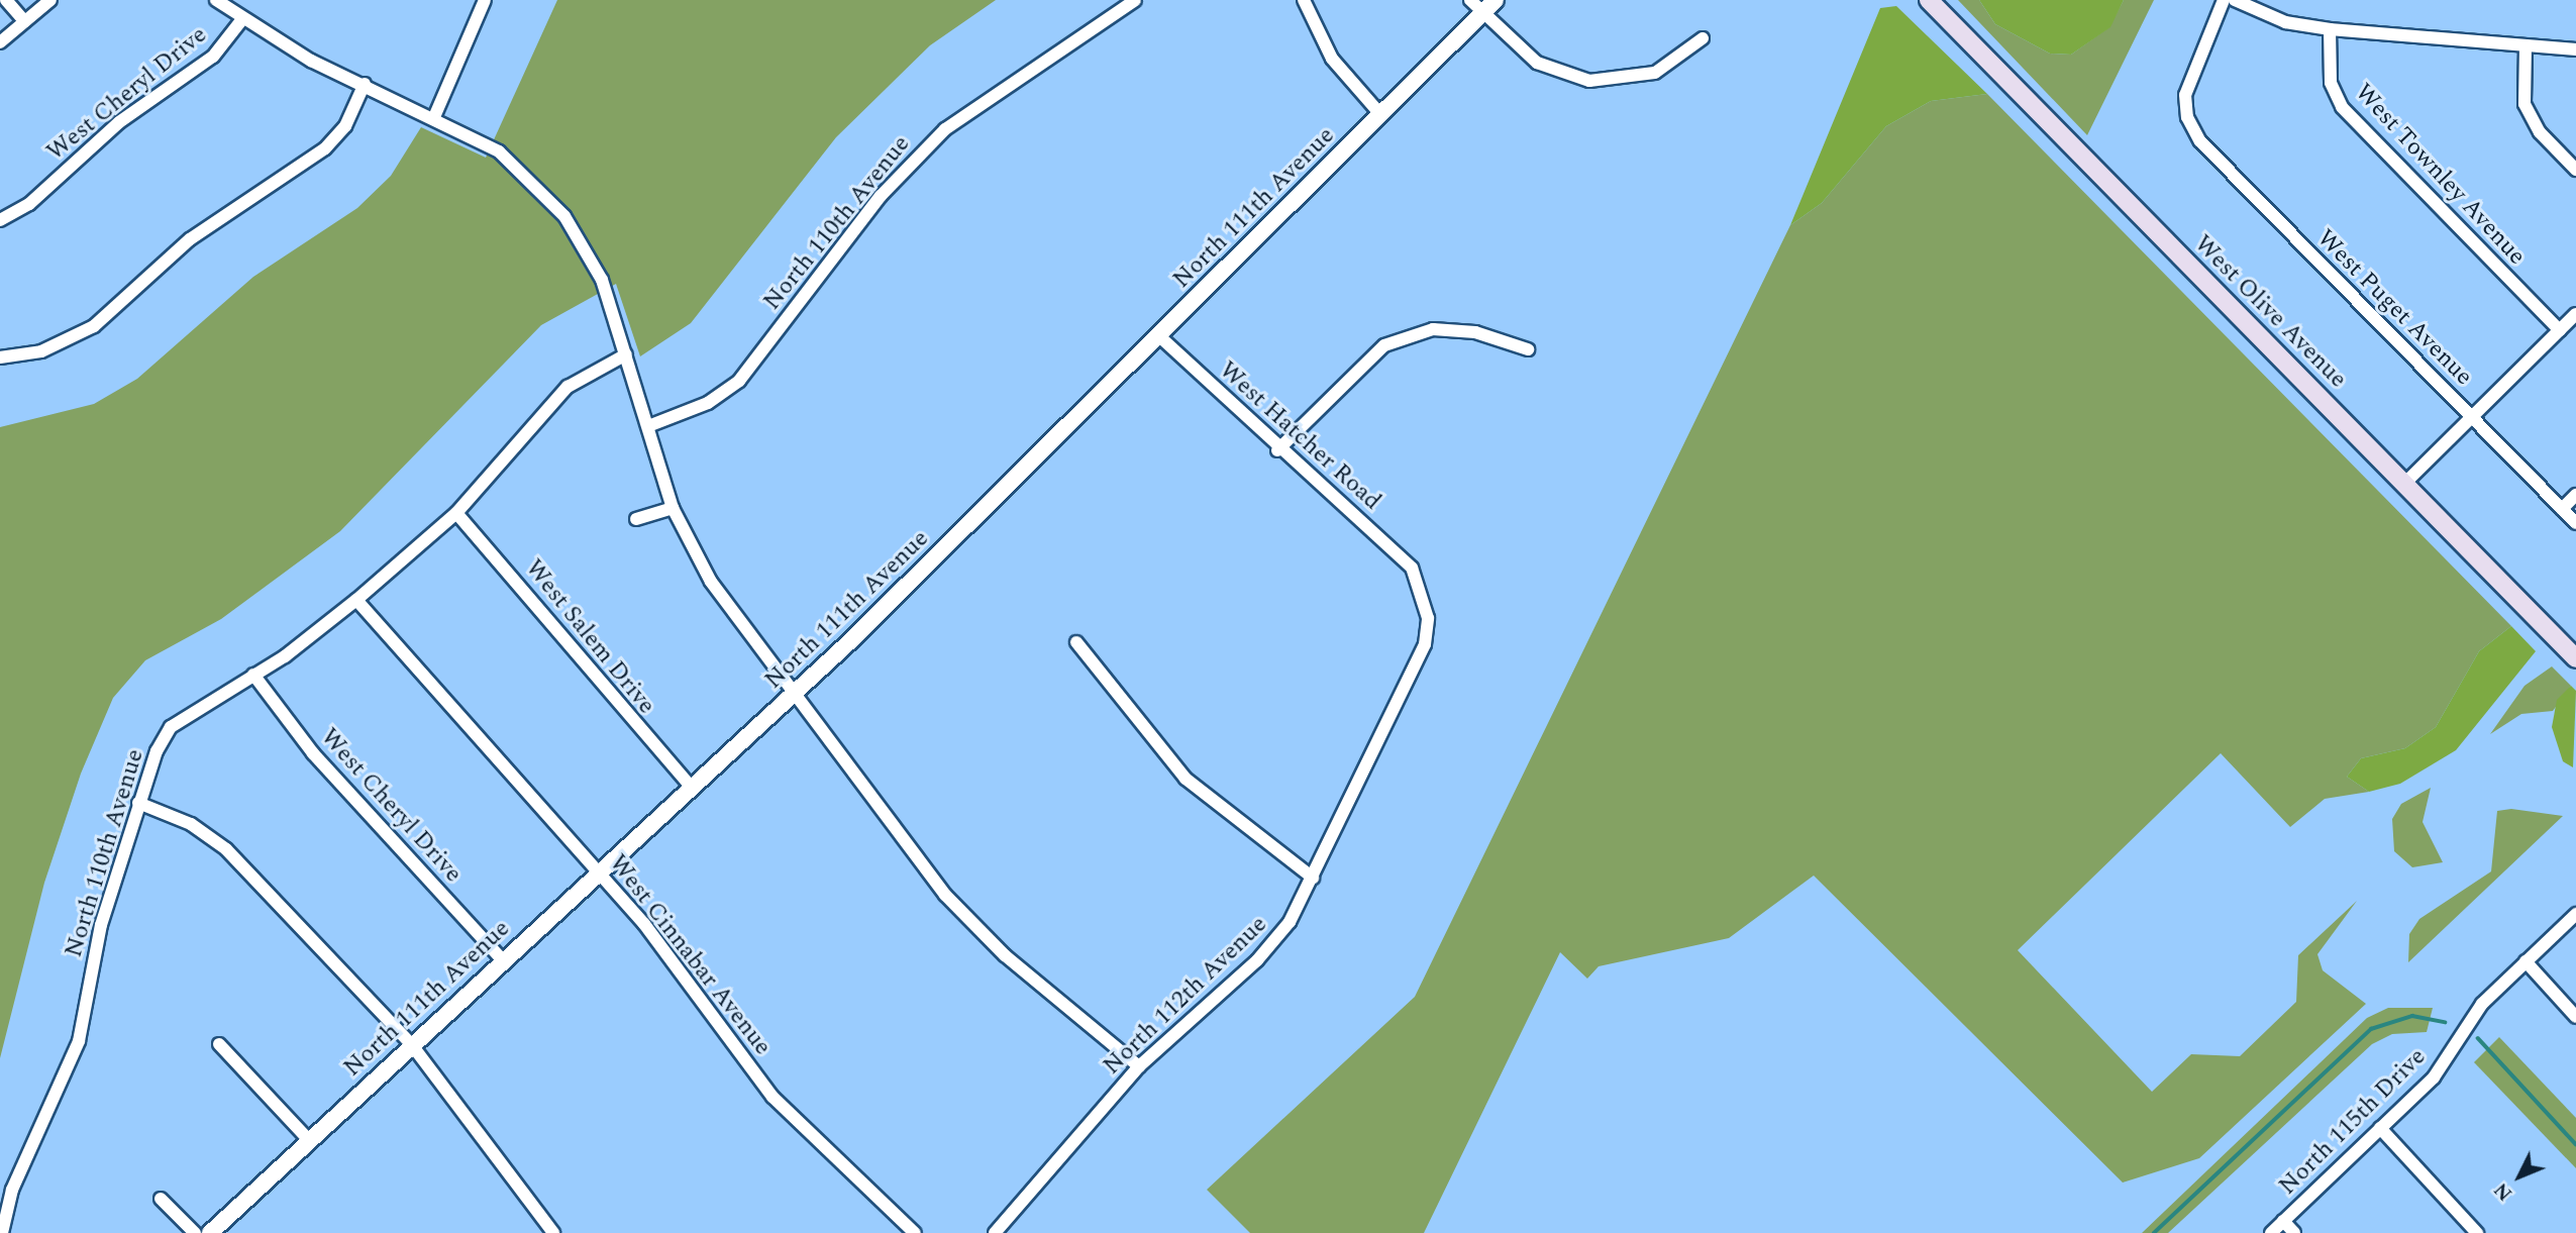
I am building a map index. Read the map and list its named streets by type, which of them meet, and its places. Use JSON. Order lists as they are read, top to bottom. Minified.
{"streets":{"main road":["West Olive Avenue"],"street":["West Cheryl Drive","West Townley Avenue","North 111th Avenue","North 110th Avenue","West Puget Avenue","West Hatcher Road","West Salem Drive","West Cinnabar Avenue","North 112th Avenue","North 115th Drive"]},"crossings":[["West Cheryl Drive","North 111th Avenue"],["West Cheryl Drive","North 110th Avenue"],["North 111th Avenue","West Hatcher Road"],["North 111th Avenue","West Salem Drive"],["North 111th Avenue","West Cinnabar Avenue"],["North 110th Avenue","West Salem Drive"],["North 110th Avenue","West Cinnabar Avenue"],["West Hatcher Road","North 112th Avenue"]],"north":"bottom left"}
